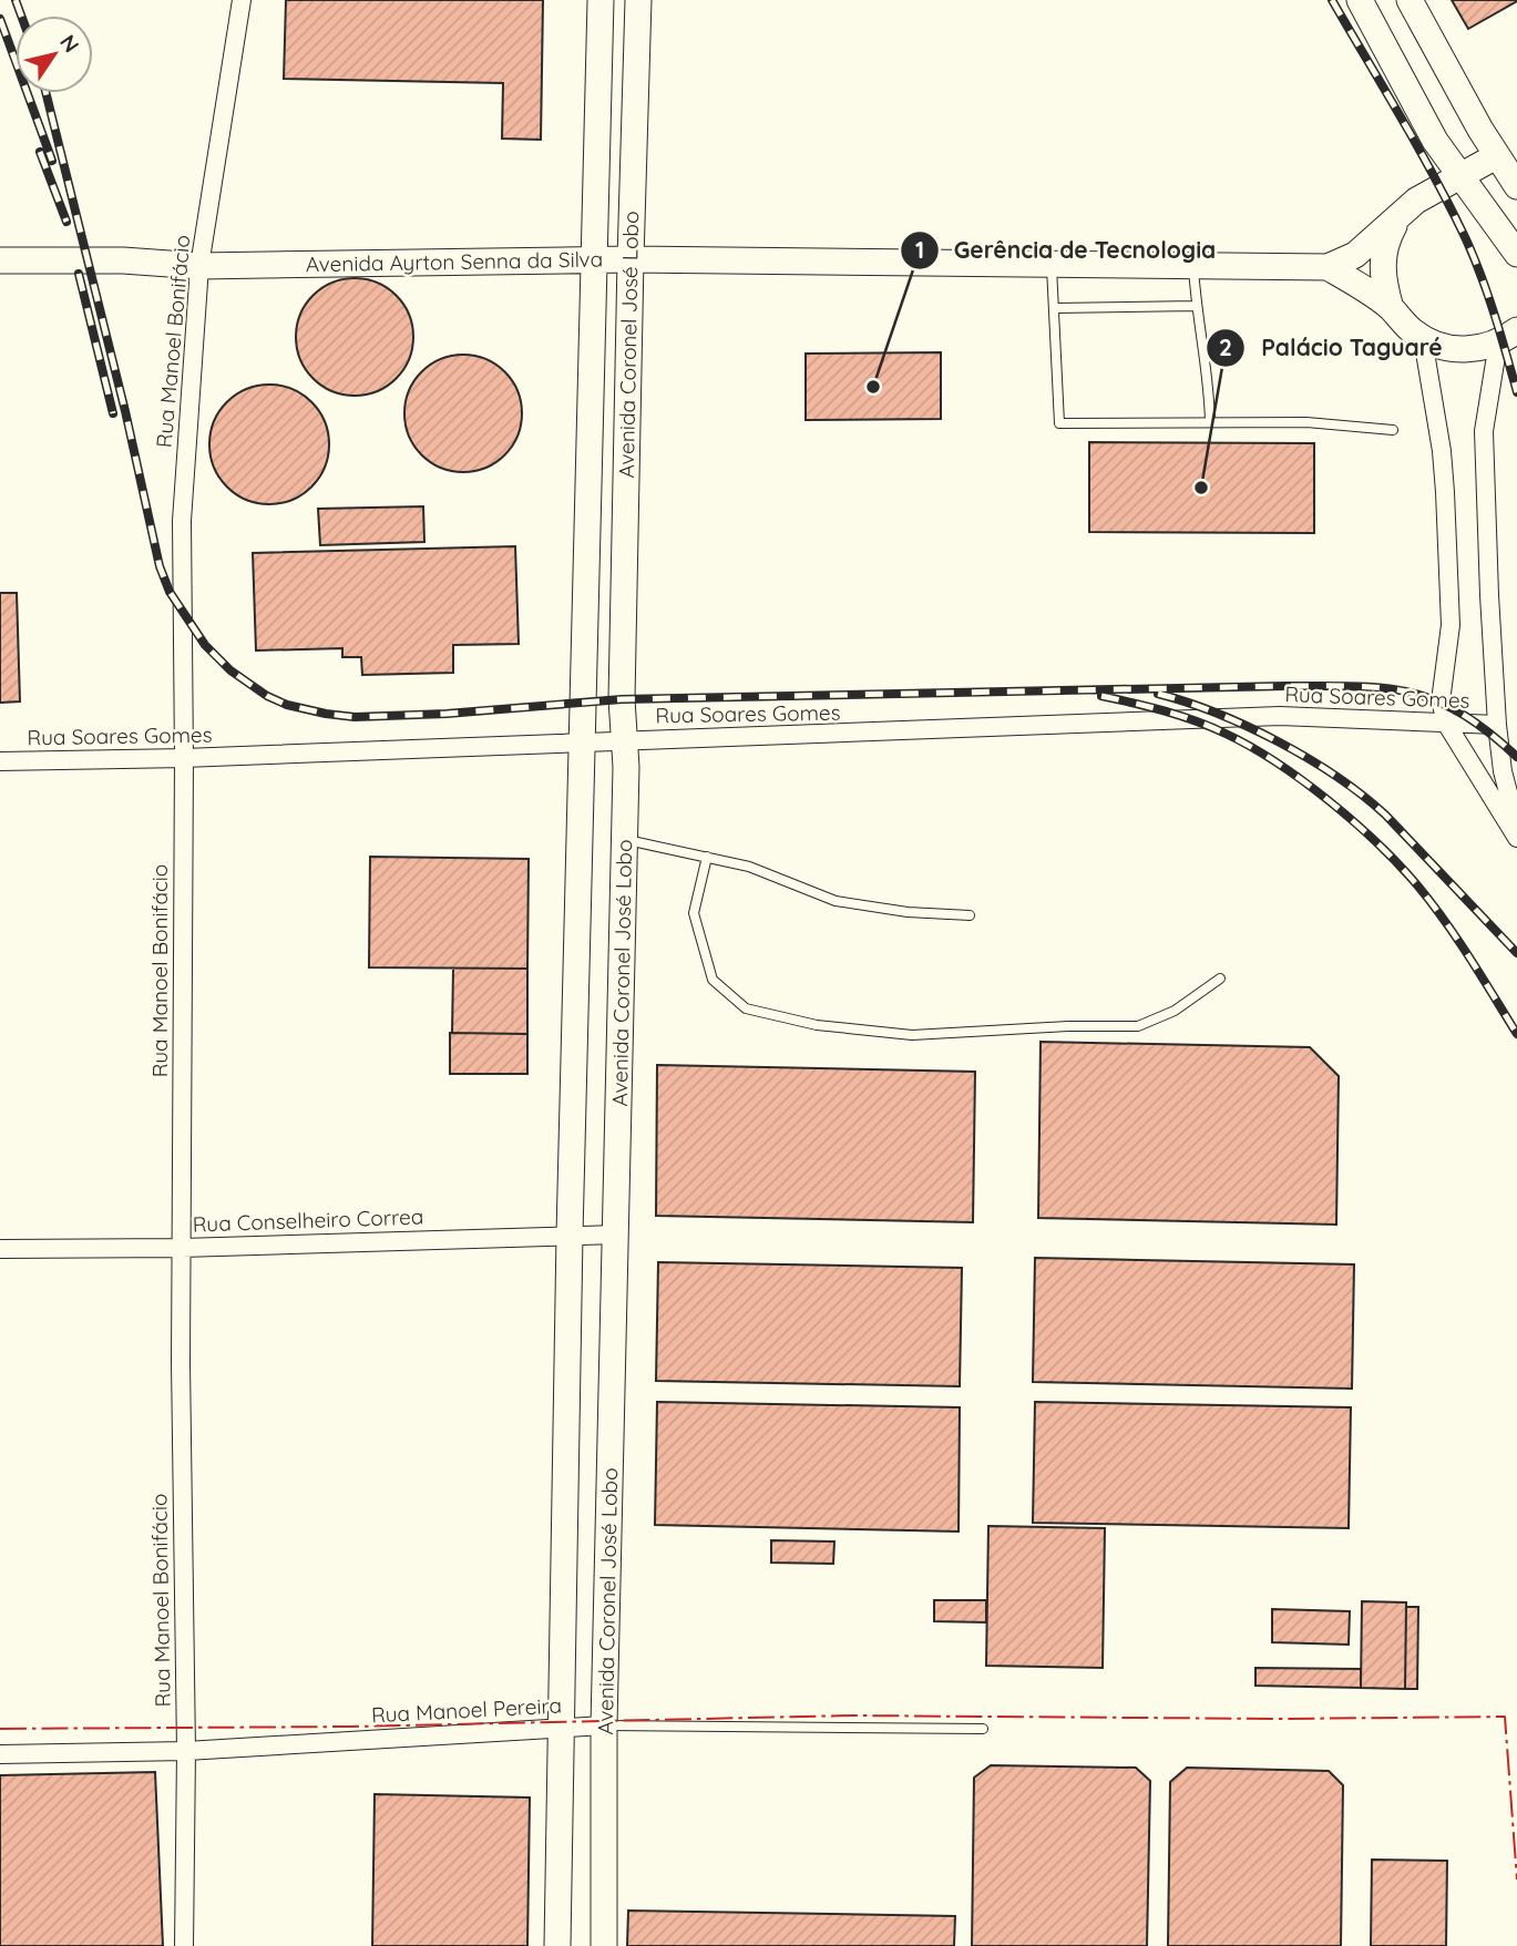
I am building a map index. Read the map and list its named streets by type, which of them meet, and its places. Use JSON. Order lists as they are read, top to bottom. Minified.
{"streets":{"street":["Avenida Ayrton Senna da Silva","Rua Manoel Bonifácio","Avenida Coronel José Lobo","Rua Soares Gomes","Rua Conselheiro Correa","Rua Manoel Pereira"]},"crossings":[["Avenida Ayrton Senna da Silva","Rua Manoel Bonifácio"],["Avenida Ayrton Senna da Silva","Avenida Coronel José Lobo"],["Rua Manoel Bonifácio","Rua Soares Gomes"],["Rua Manoel Bonifácio","Rua Conselheiro Correa"],["Rua Manoel Bonifácio","Rua Manoel Pereira"],["Avenida Coronel José Lobo","Rua Soares Gomes"],["Avenida Coronel José Lobo","Rua Conselheiro Correa"],["Avenida Coronel José Lobo","Rua Manoel Pereira"]],"places":["Gerência de Tecnologia","Palácio Taguaré"],"north":"top right"}
